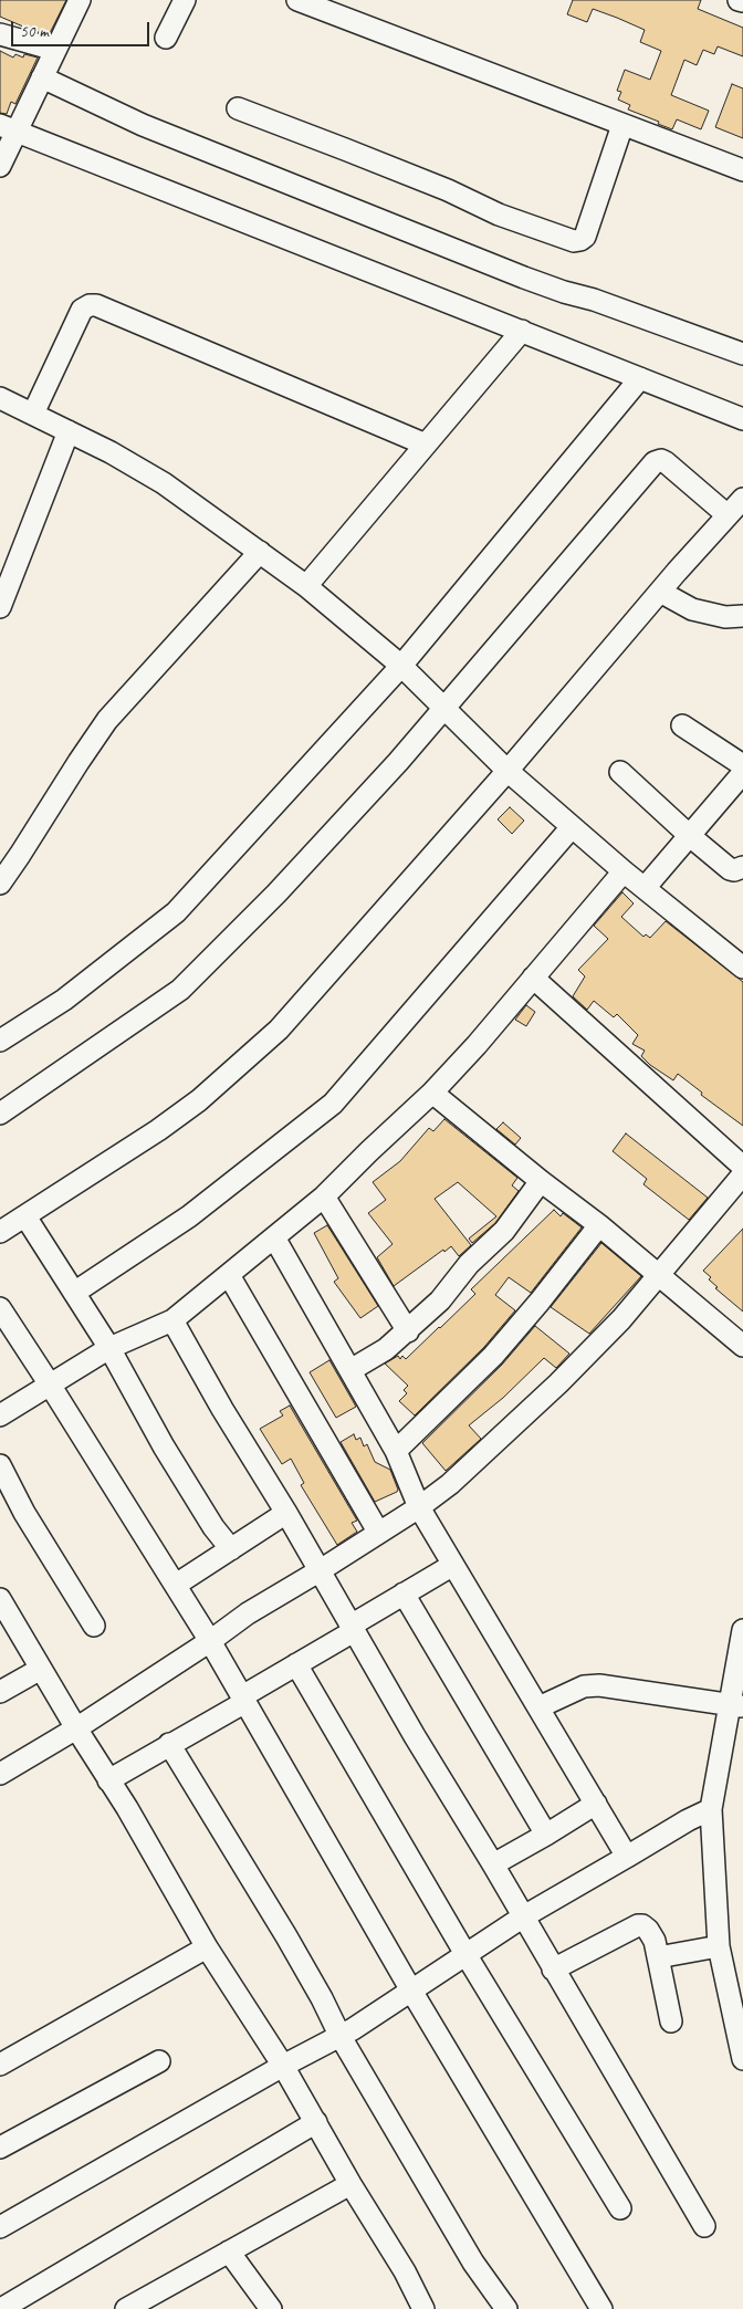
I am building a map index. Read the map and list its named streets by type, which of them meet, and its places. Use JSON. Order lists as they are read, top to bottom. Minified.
{"scale_bar":"50 m"}
